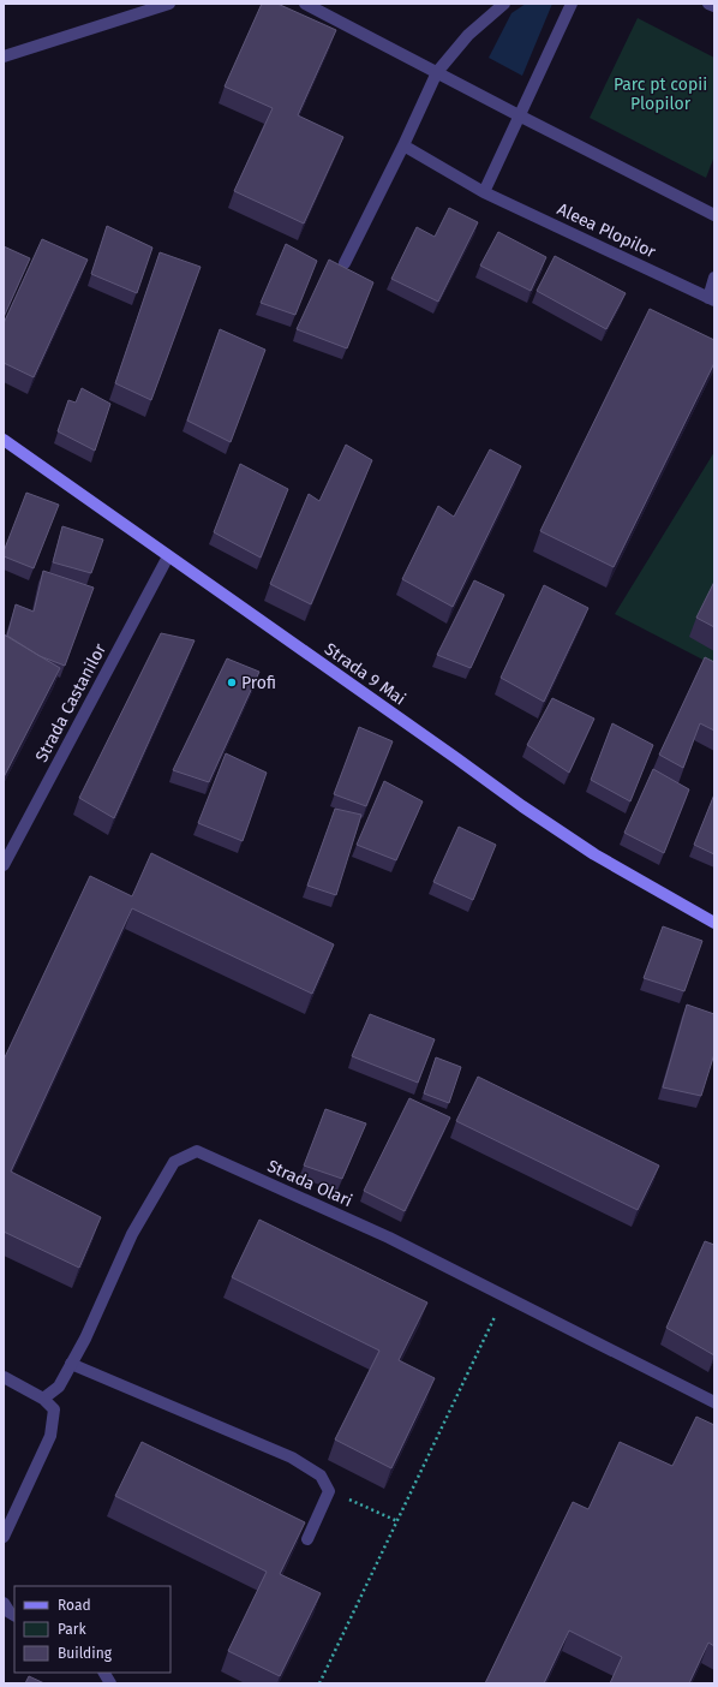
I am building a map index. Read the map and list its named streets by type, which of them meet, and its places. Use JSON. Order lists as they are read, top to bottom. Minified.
{"streets":{"main road":["Strada 9 Mai"],"street":["Aleea Plopilor","Strada Castanilor","Strada Olari"]},"crossings":[["Strada 9 Mai","Strada Castanilor"]],"parks":["Parc pt copii Plopilor"],"places":["Profi"],"legend":["Road","Park","Building"]}
